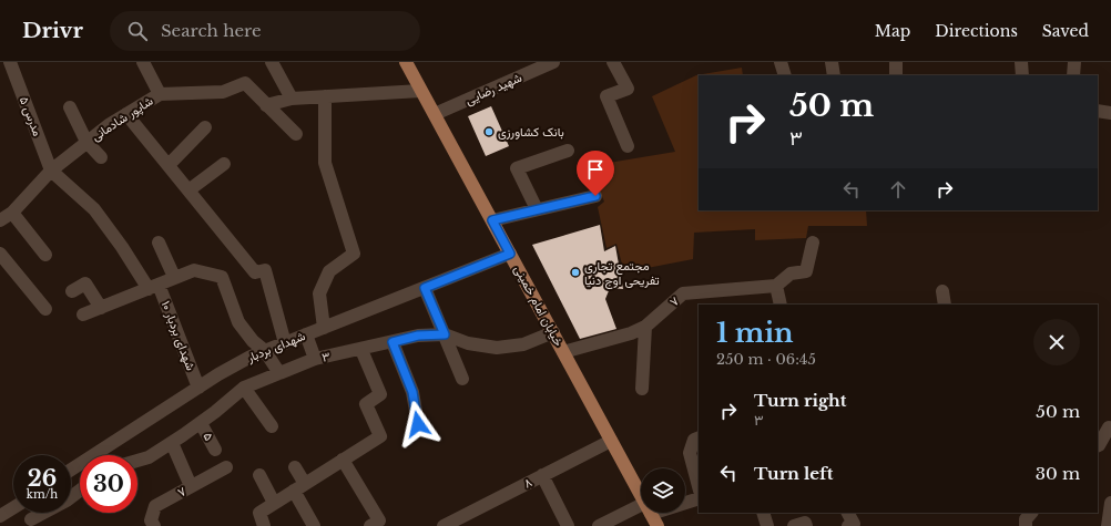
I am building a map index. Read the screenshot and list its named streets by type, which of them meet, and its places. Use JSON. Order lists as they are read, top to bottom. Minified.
{"streets":{"main road":["خیابان امام خمینی"],"street":["شهید رضایی","مدرس ۵","شاپور شادمانی","۷","شهدای بردبار ۱۰","شهدای بردبار","۳","۵","۸"]},"crossings":[["شهید رضایی","خیابان امام خمینی"],["مدرس ۵","شاپور شادمانی"],["مدرس ۵","شهدای بردبار ۱۰"],["شاپور شادمانی","شهدای بردبار ۱۰"],["۷","خیابان امام خمینی"],["خیابان امام خمینی","شهدای بردبار"],["خیابان امام خمینی","۳"],["خیابان امام خمینی","۸"],["شهدای بردبار ۱۰","شهدای بردبار"],["۳","۵"]],"places":["بانک کشاورزی","مجتمع تجاری تفریحی اوج دنیا"],"page":{"header":"Drivr","search":"Search here","nav":["Map","Directions","Saved"],"turn":["50 m","۳"],"heading":["1 min","250 m · 06:45"],"list":[{"name":"Turn right","note":"۳","value":"50 m"},{"name":"Turn left","value":"30 m"}],"speed":"26 km/h","limit":"30"}}
